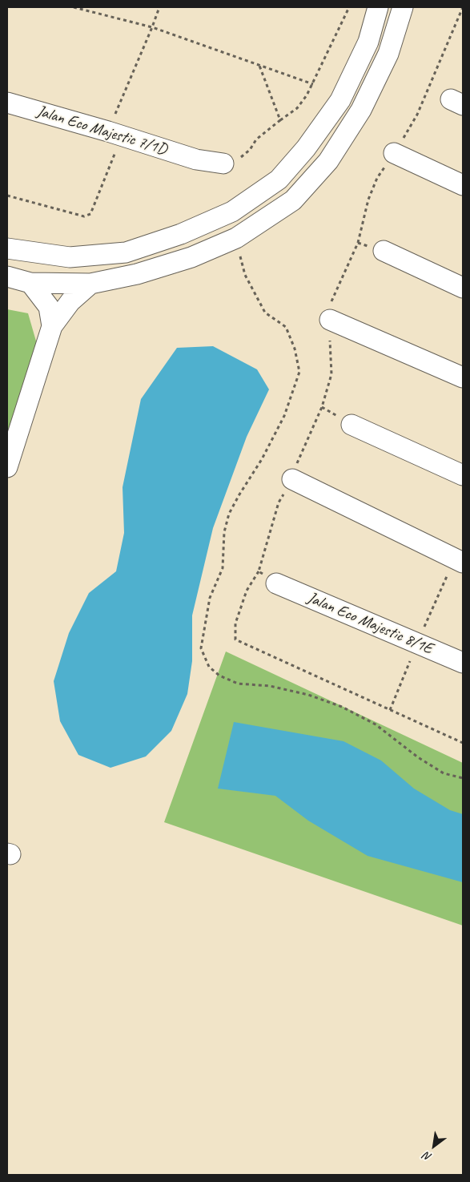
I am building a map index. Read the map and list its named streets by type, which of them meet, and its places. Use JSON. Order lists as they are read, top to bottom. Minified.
{"streets":{"street":["Jalan Eco Majestic 7/1D","Jalan Eco Majestic 8/1E"]},"north":"bottom left"}
